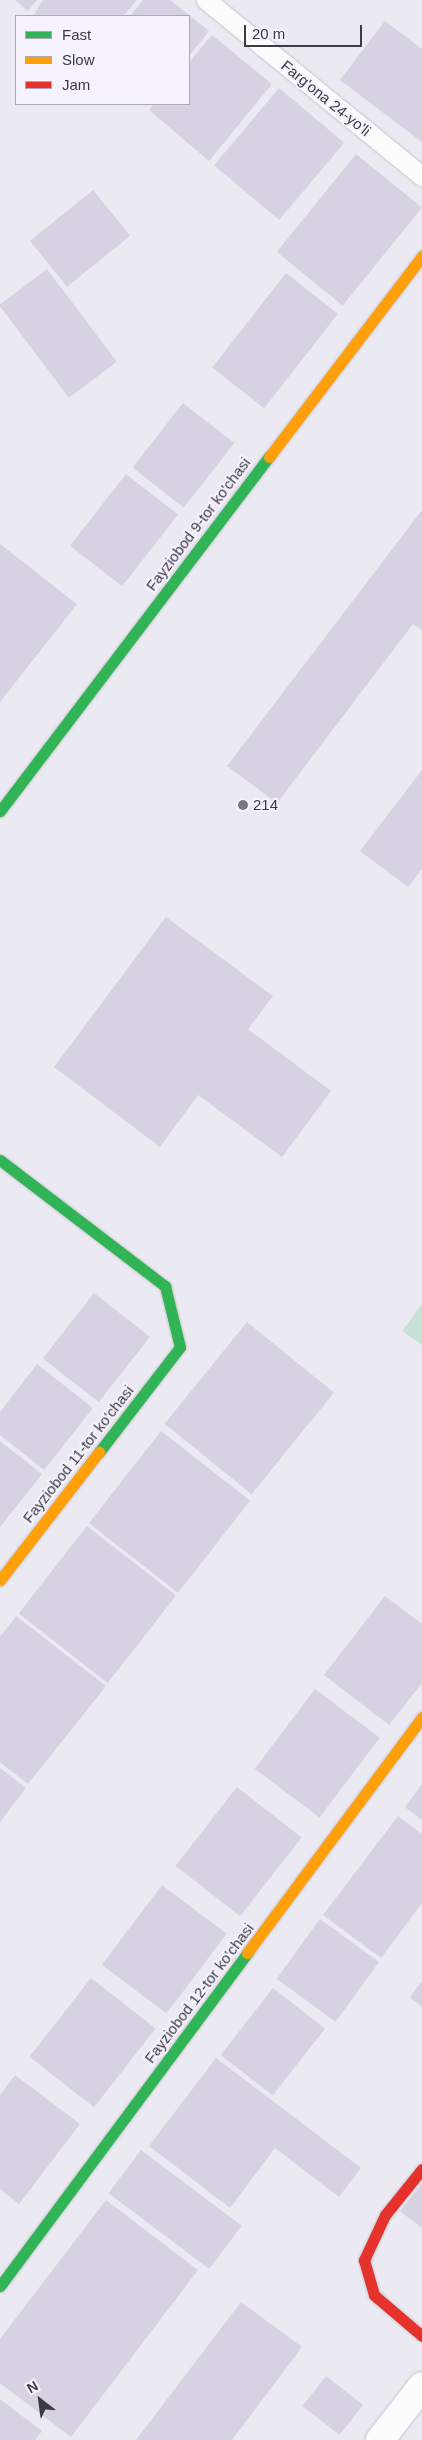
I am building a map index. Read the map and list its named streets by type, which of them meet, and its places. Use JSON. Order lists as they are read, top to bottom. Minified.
{"streets":{"street":["Fayziobod 9-tor ko'chasi","Fayziobod 11-tor ko'chasi","Fayziobod 12-tor ko'chasi"],"lane":["Farg'ona 24-yo'li"]},"places":["214"],"legend":["Fast","Slow","Jam"],"scale_bar":"20 m","north":"top left"}
